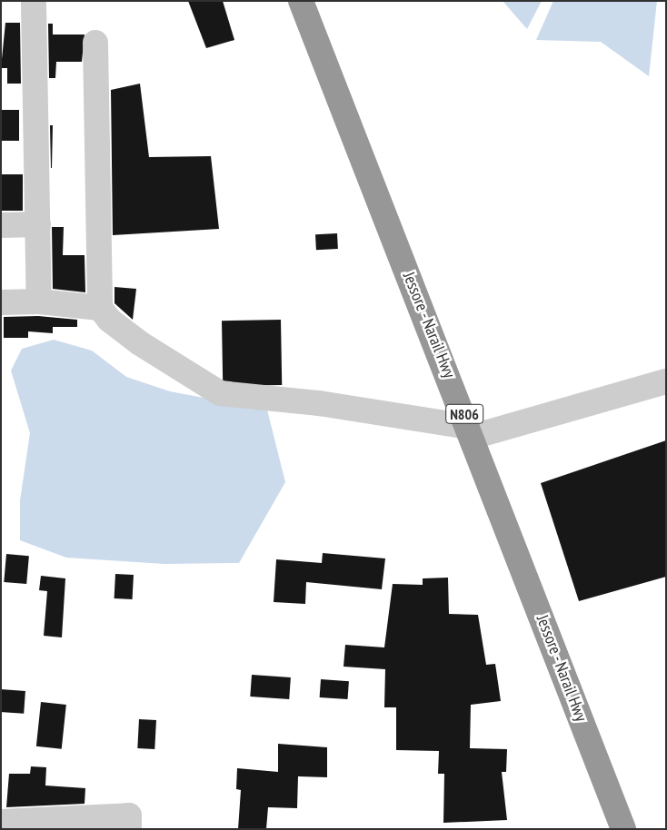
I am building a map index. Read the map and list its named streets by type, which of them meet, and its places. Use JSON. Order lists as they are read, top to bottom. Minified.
{"streets":{"highway":["Jessore - Narail Hwy","N806"]}}
